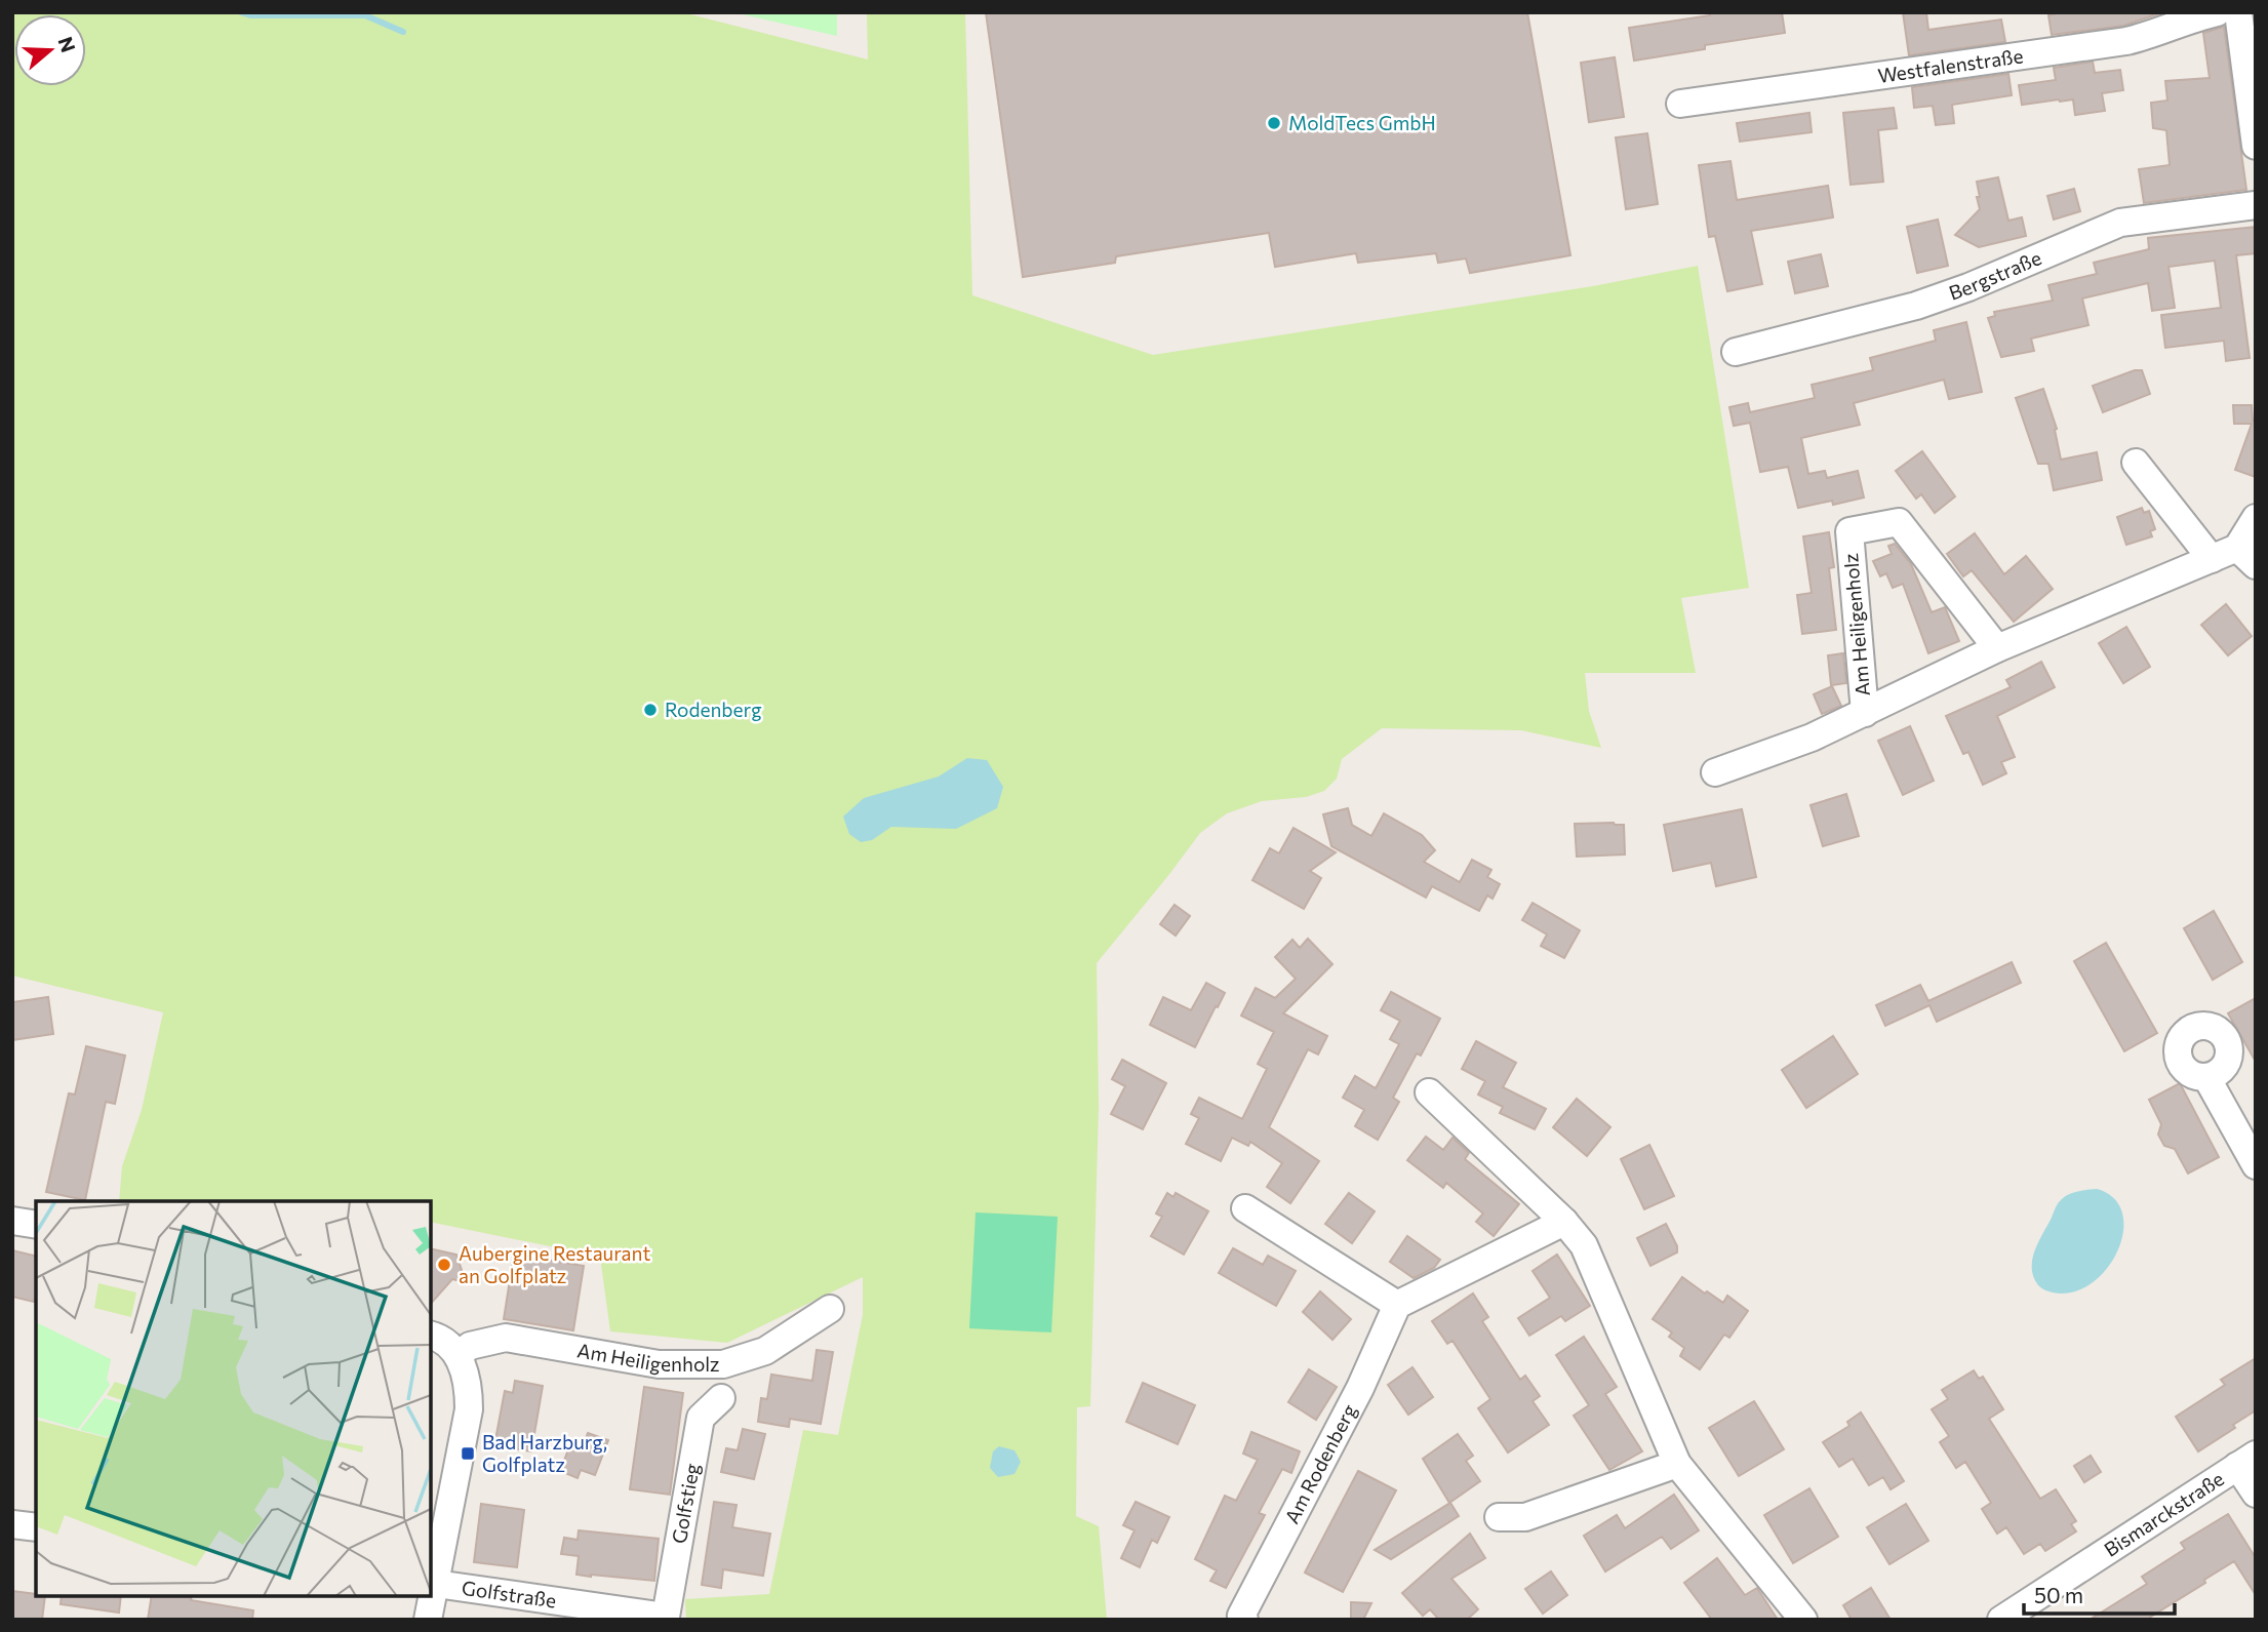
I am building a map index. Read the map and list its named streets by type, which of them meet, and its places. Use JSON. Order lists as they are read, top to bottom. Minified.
{"streets":{"street":["Westfalenstraße","Bergstraße","Am Heiligenholz","Am Rodenberg","Golfstieg","Bismarckstraße","Golfstraße"]},"crossings":[["Golfstieg","Golfstraße"]],"places":{"other":["MoldTecs GmbH","Rodenberg","Aubergine Restaurant an Golfplatz"],"transit":["Bad Harzburg, Golfplatz"]},"scale_bar":"50 m","north":"right"}
